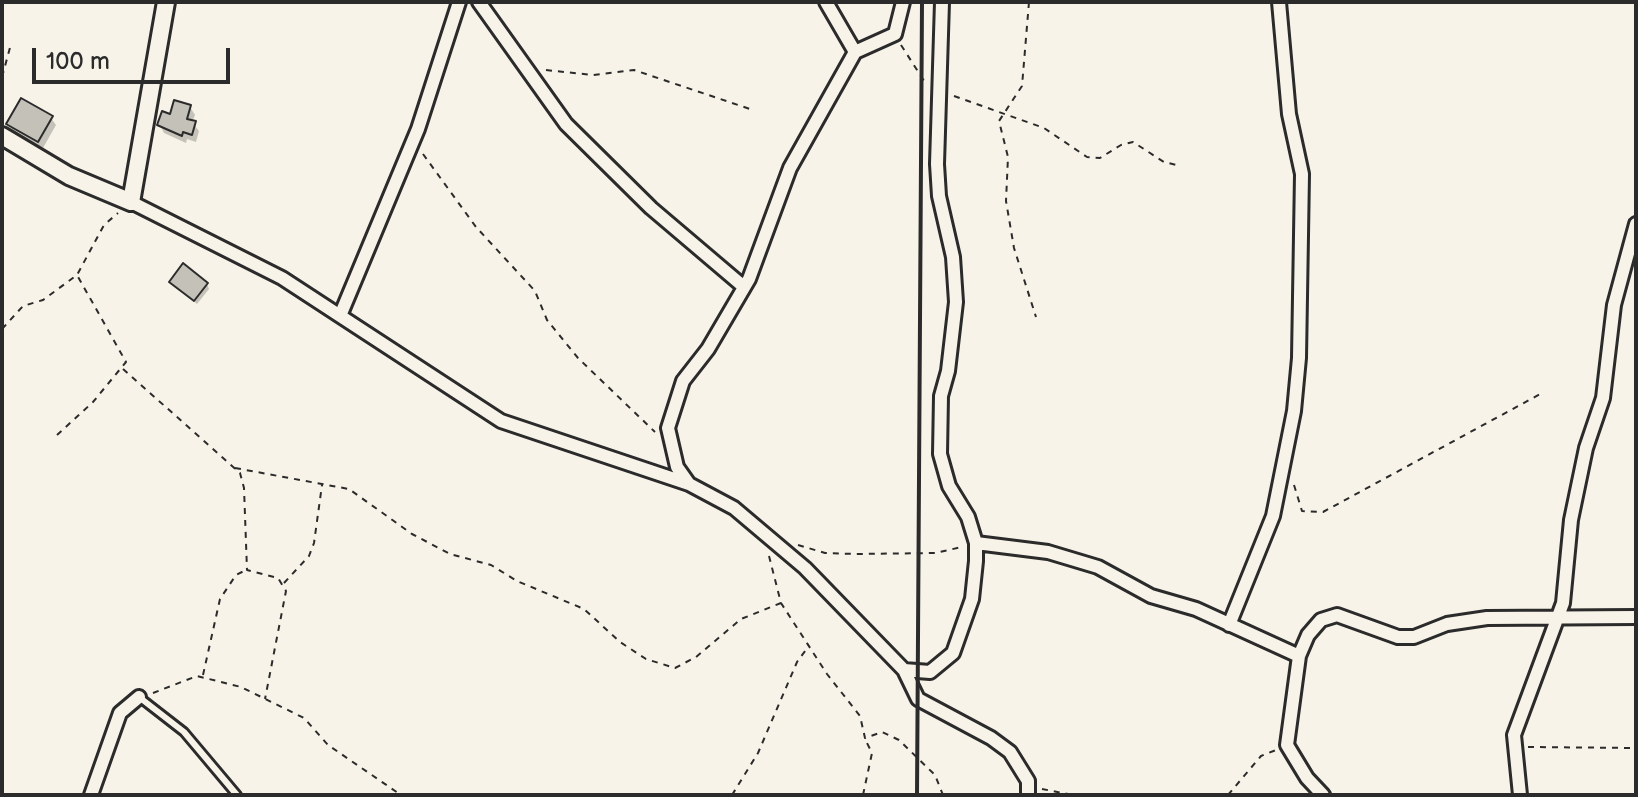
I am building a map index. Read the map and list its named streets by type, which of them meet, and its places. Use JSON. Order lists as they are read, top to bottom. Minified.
{"scale_bar":"100 m"}
